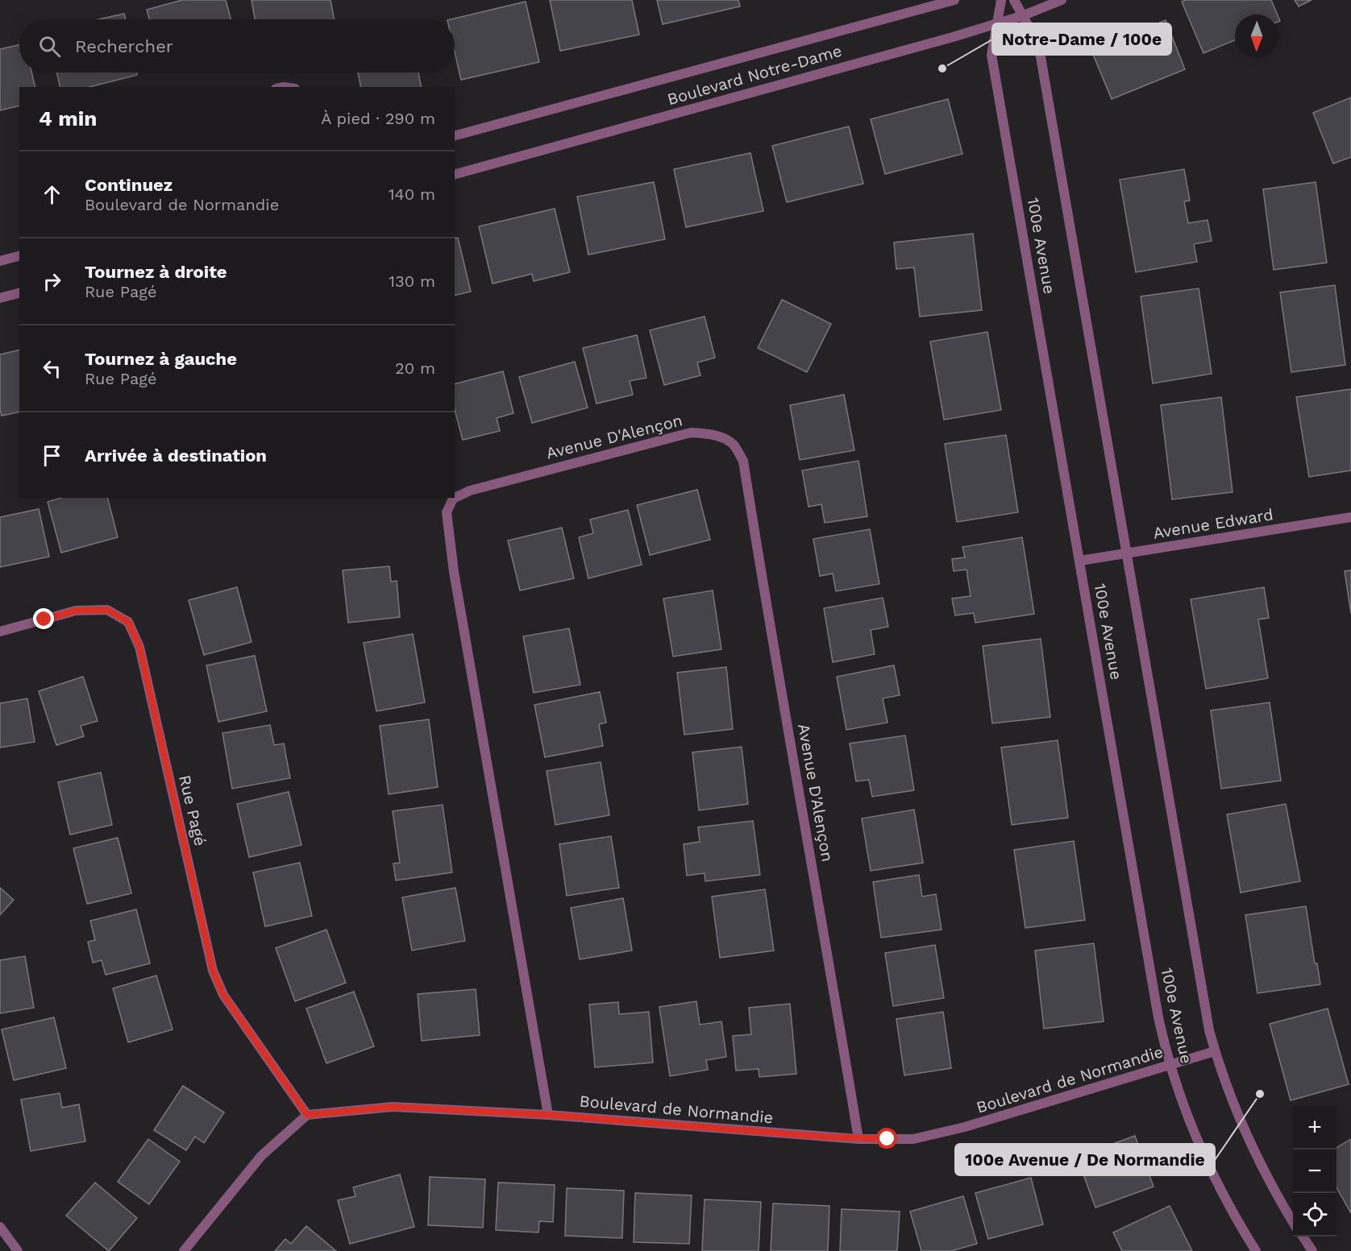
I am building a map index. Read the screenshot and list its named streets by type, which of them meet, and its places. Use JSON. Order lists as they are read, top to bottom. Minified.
{"streets":{"street":["Boulevard Notre-Dame","100e Avenue","Avenue D'Alençon","Avenue Edward","Rue Pagé","Boulevard de Normandie"]},"crossings":[["Boulevard Notre-Dame","100e Avenue"],["100e Avenue","Avenue Edward"],["100e Avenue","Boulevard de Normandie"],["Avenue D'Alençon","Boulevard de Normandie"],["Rue Pagé","Boulevard de Normandie"]],"places":["Notre-Dame / 100e","100e Avenue / De Normandie"],"north":"bottom","page":{"search":"Rechercher","heading":["4 min","À pied · 290 m"],"list":[["Continuez","Boulevard de Normandie","140 m"],["Tournez à droite","Rue Pagé","130 m"],["Tournez à gauche","Rue Pagé","20 m"],"Arrivée à destination"],"map_buttons":["+","−"]}}
